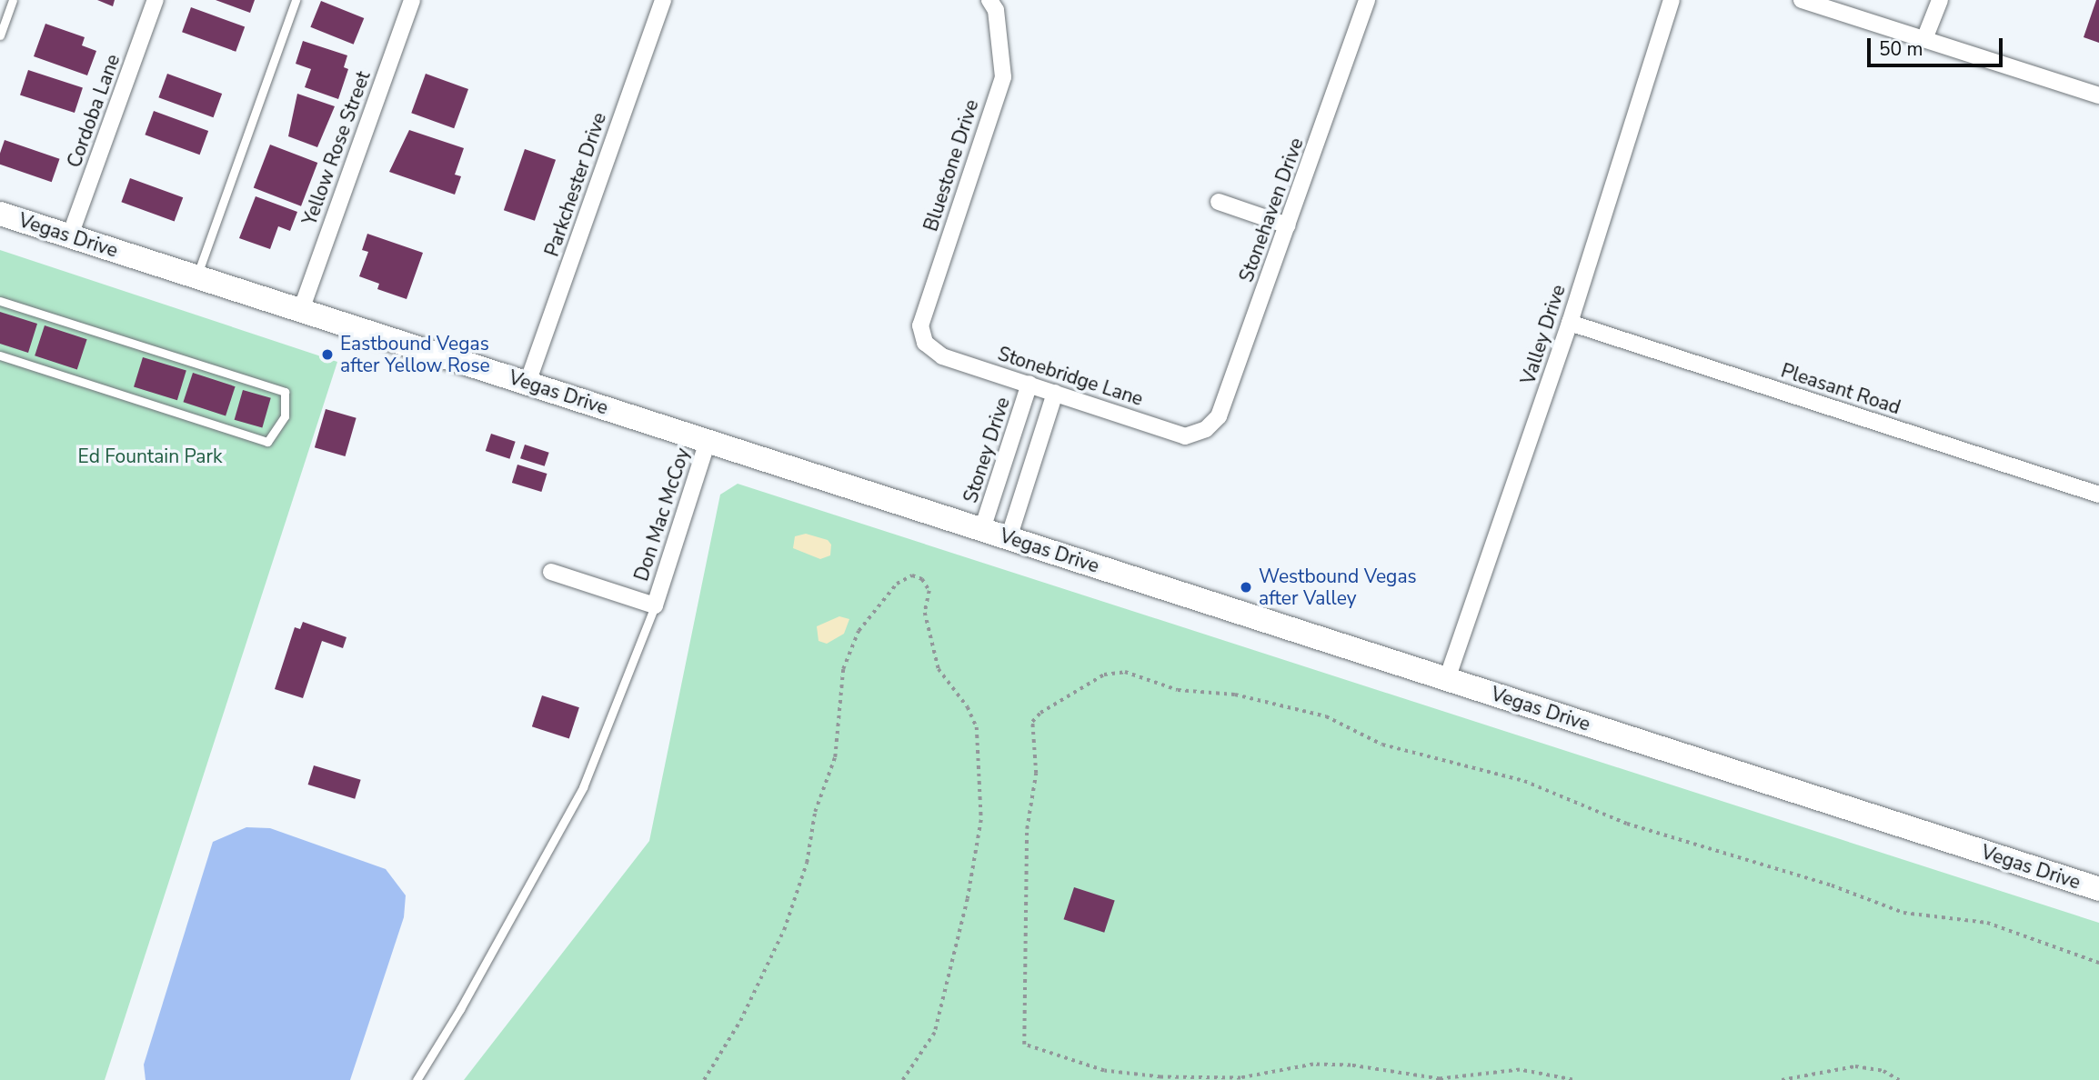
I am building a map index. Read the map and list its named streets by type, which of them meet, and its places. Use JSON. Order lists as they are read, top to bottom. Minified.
{"streets":{"main road":["Vegas Drive"],"street":["Cordoba Lane","Yellow Rose Street","Bluestone Drive","Parkchester Drive","Stonehaven Drive","Valley Drive","Stonebridge Lane","Pleasant Road","Stoney Drive","Don Mac McCoy"]},"crossings":[["Cordoba Lane","Vegas Drive"],["Yellow Rose Street","Vegas Drive"],["Bluestone Drive","Stonebridge Lane"],["Parkchester Drive","Vegas Drive"],["Stonehaven Drive","Stonebridge Lane"],["Vegas Drive","Valley Drive"],["Vegas Drive","Stoney Drive"],["Vegas Drive","Don Mac McCoy"],["Valley Drive","Pleasant Road"],["Stonebridge Lane","Stoney Drive"]],"parks":["Ed Fountain Park"],"places":["Eastbound Vegas after Yellow Rose","Westbound Vegas after Valley"],"scale_bar":"50 m"}
